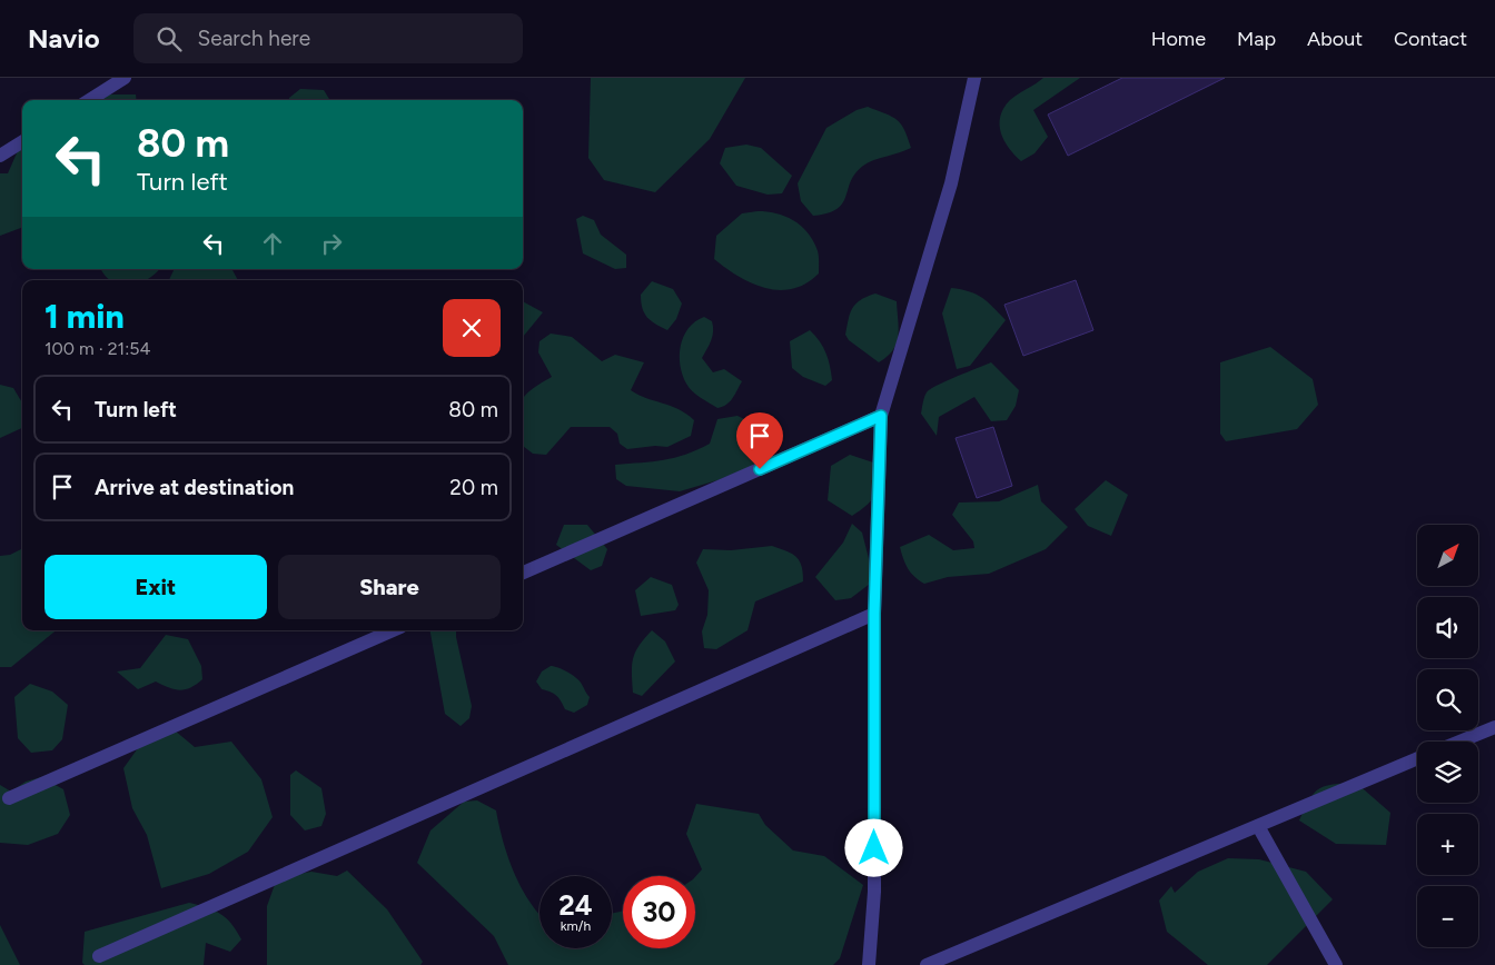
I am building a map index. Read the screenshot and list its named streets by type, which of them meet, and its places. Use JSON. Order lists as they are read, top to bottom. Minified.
{"north":"top right","page":{"header":"Navio","search":"Search here","nav":["Home","Map","About","Contact"],"turn":["80 m","Turn left"],"heading":["1 min","100 m · 21:54"],"list":[{"name":"Turn left","value":"80 m"},{"name":"Arrive at destination","value":"20 m"}],"map_buttons":["+","−"],"buttons":["Exit","Share"],"speed":"24 km/h","limit":"30"}}
